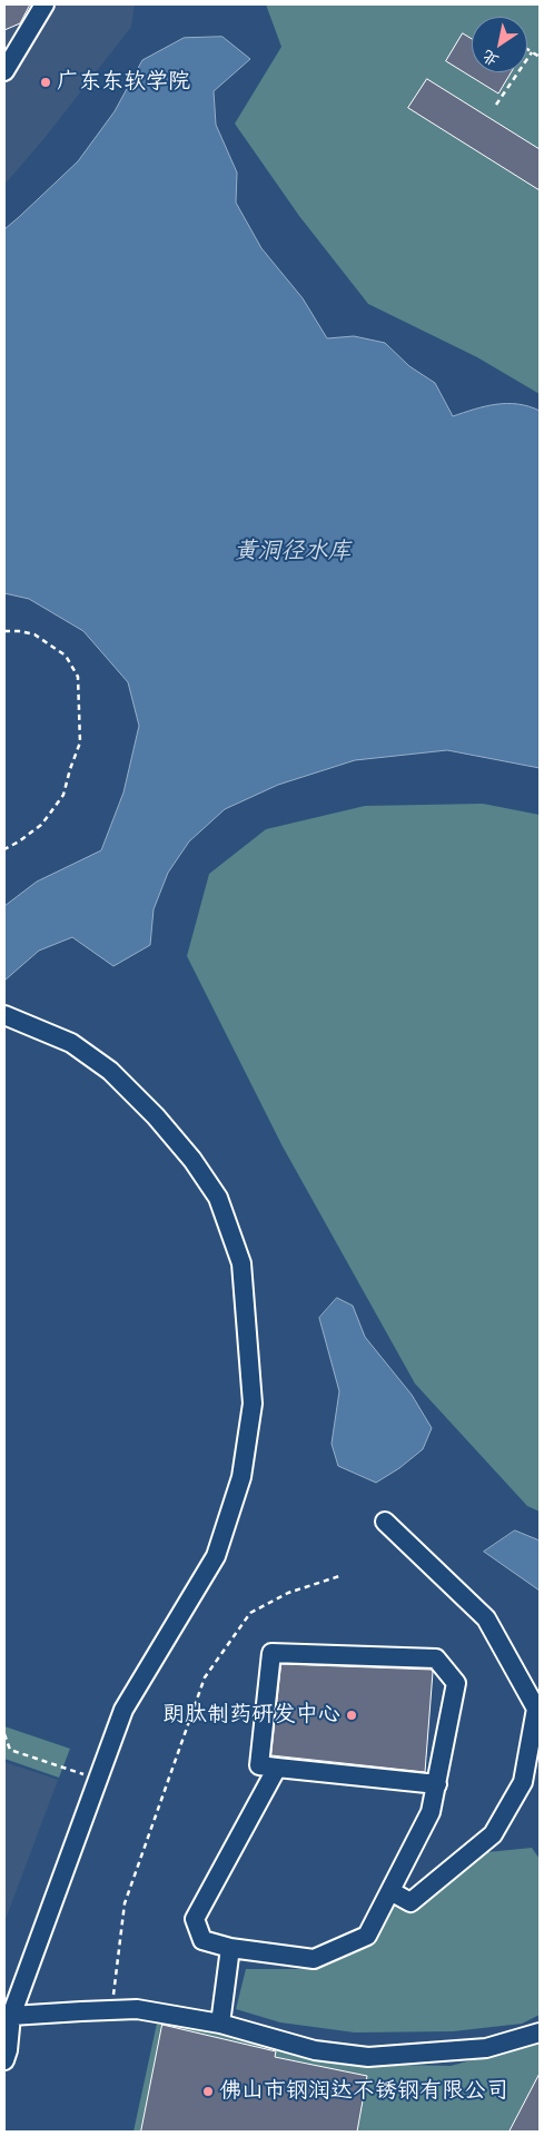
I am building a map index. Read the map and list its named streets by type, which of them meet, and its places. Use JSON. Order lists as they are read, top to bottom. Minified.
{"water":["黄洞径水库"],"places":["广东东软学院","朗肽制药研发中心","佛山市钢润达不锈钢有限公司"],"north":"bottom left"}
